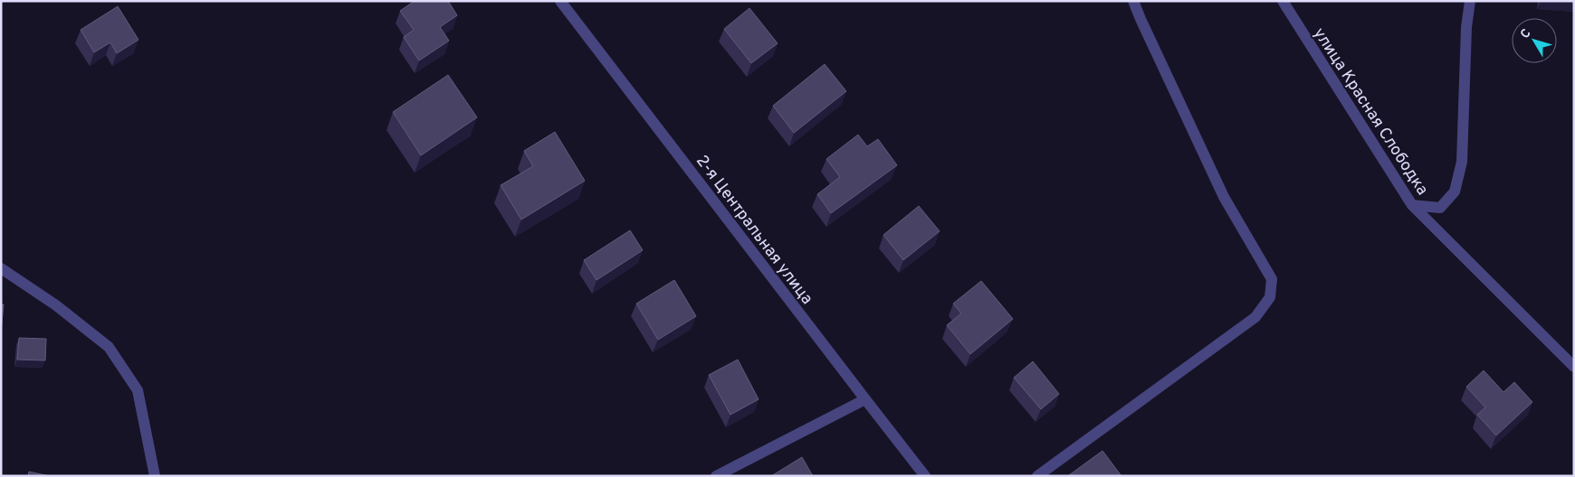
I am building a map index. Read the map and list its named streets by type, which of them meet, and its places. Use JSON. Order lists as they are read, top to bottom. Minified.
{"streets":{"street":["улица Красная Слободка","2-я Центральная улица"]},"north":"top left"}
